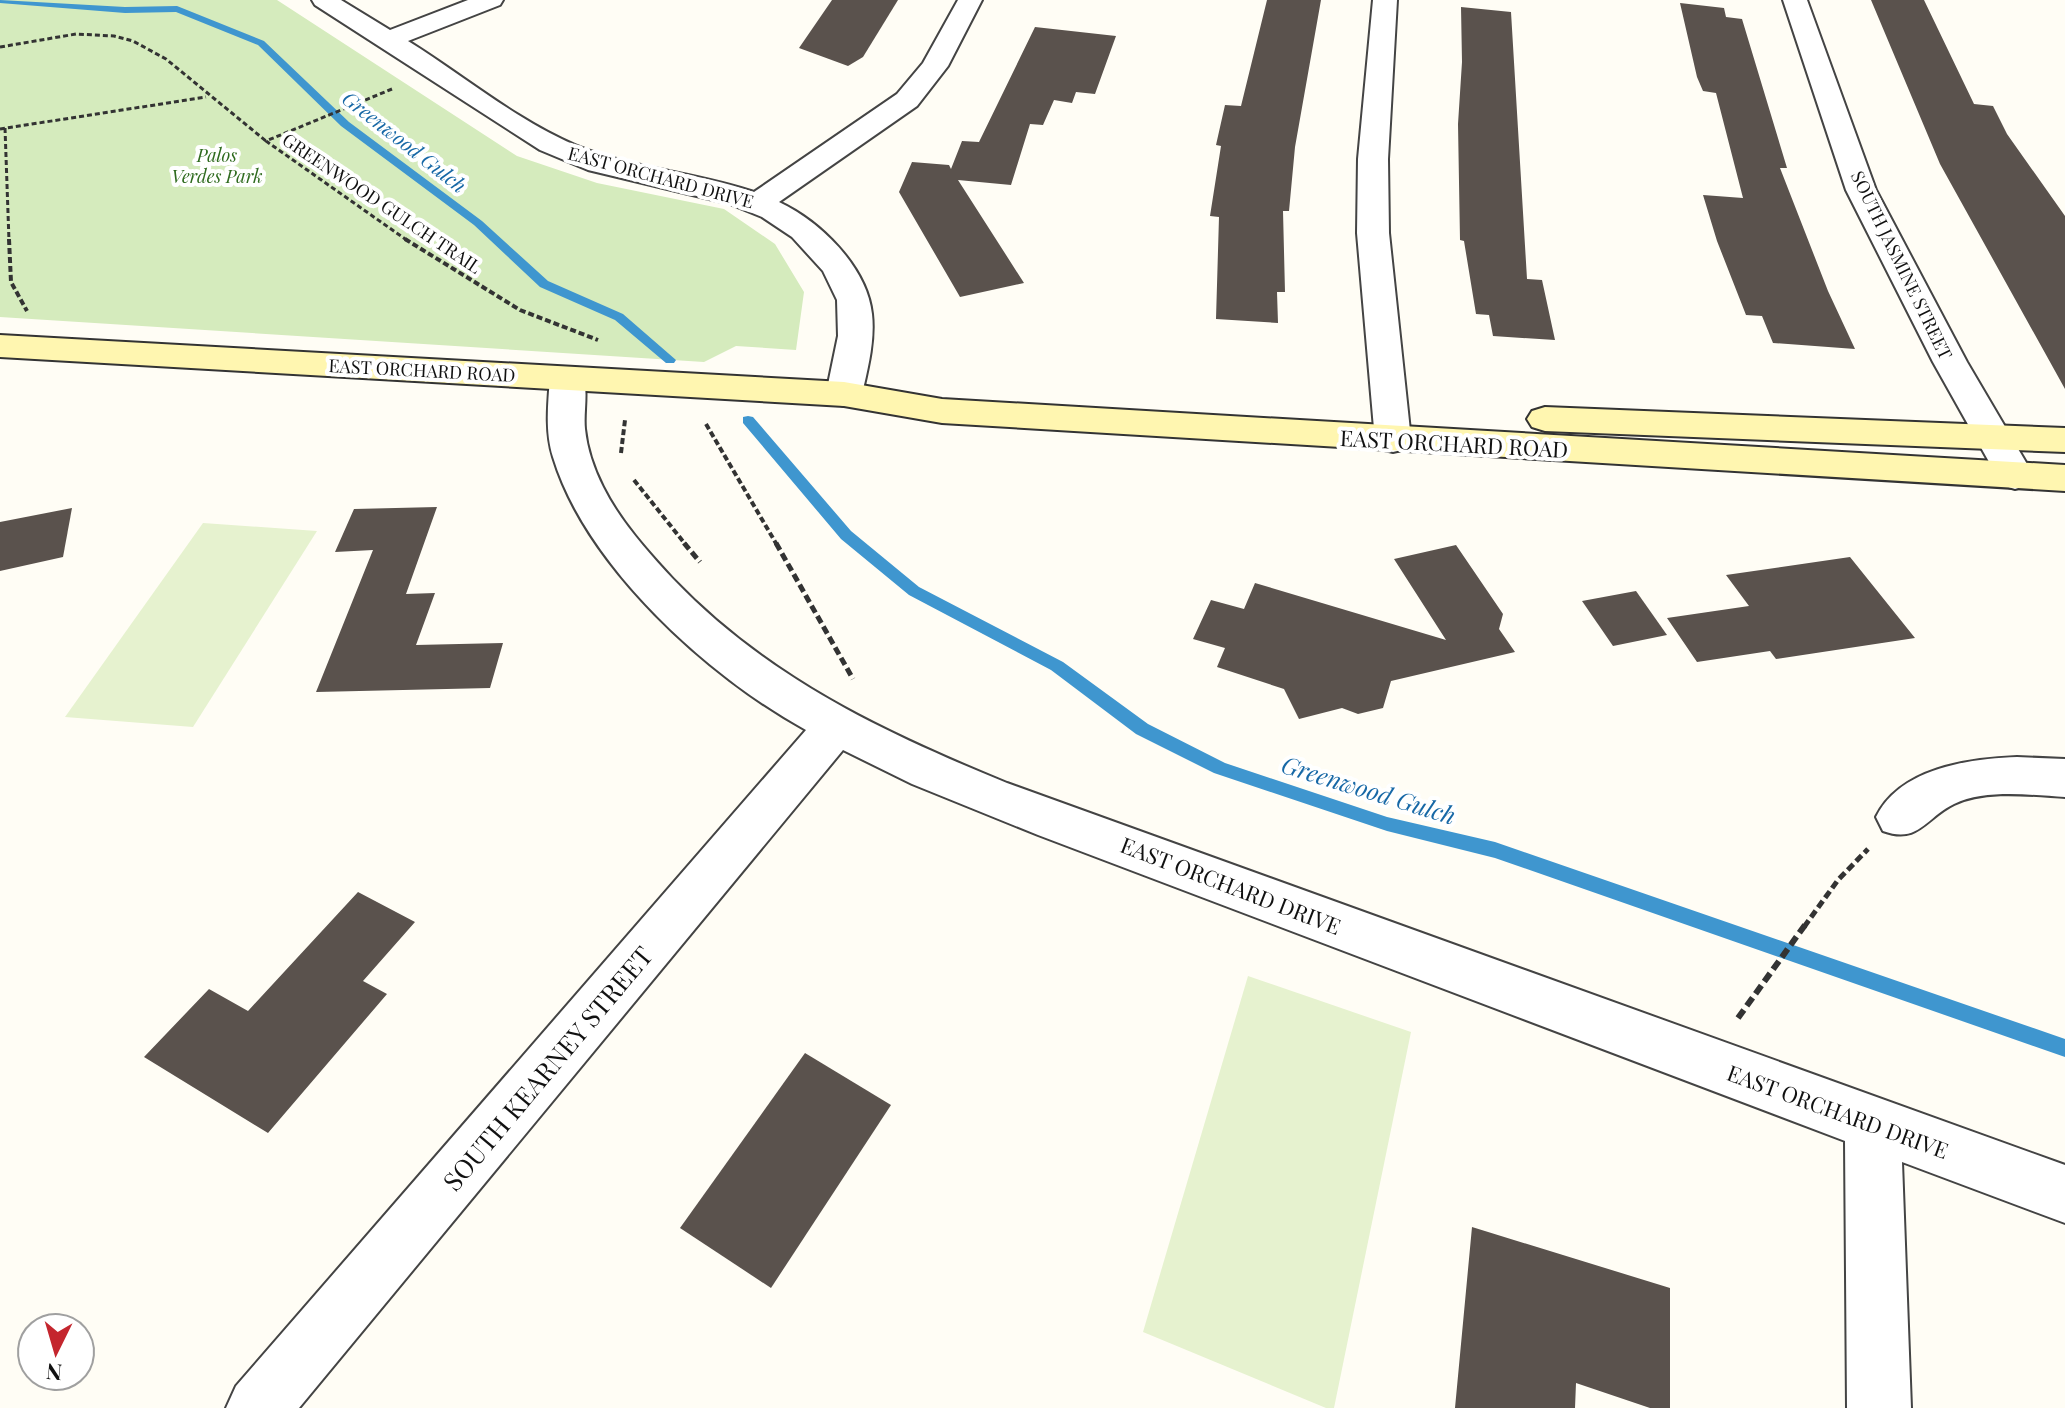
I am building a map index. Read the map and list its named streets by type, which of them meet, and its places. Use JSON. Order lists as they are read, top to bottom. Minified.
{"streets":{"main road":["EAST ORCHARD ROAD"],"street":["EAST ORCHARD DRIVE","SOUTH JASMINE STREET","SOUTH KEARNEY STREET"],"path":["GREENWOOD GULCH TRAIL"]},"crossings":[["EAST ORCHARD DRIVE","EAST ORCHARD ROAD"],["EAST ORCHARD DRIVE","SOUTH KEARNEY STREET"],["SOUTH JASMINE STREET","EAST ORCHARD ROAD"]],"water":["Greenwood Gulch"],"parks":["Palos Verdes Park"],"north":"bottom"}
